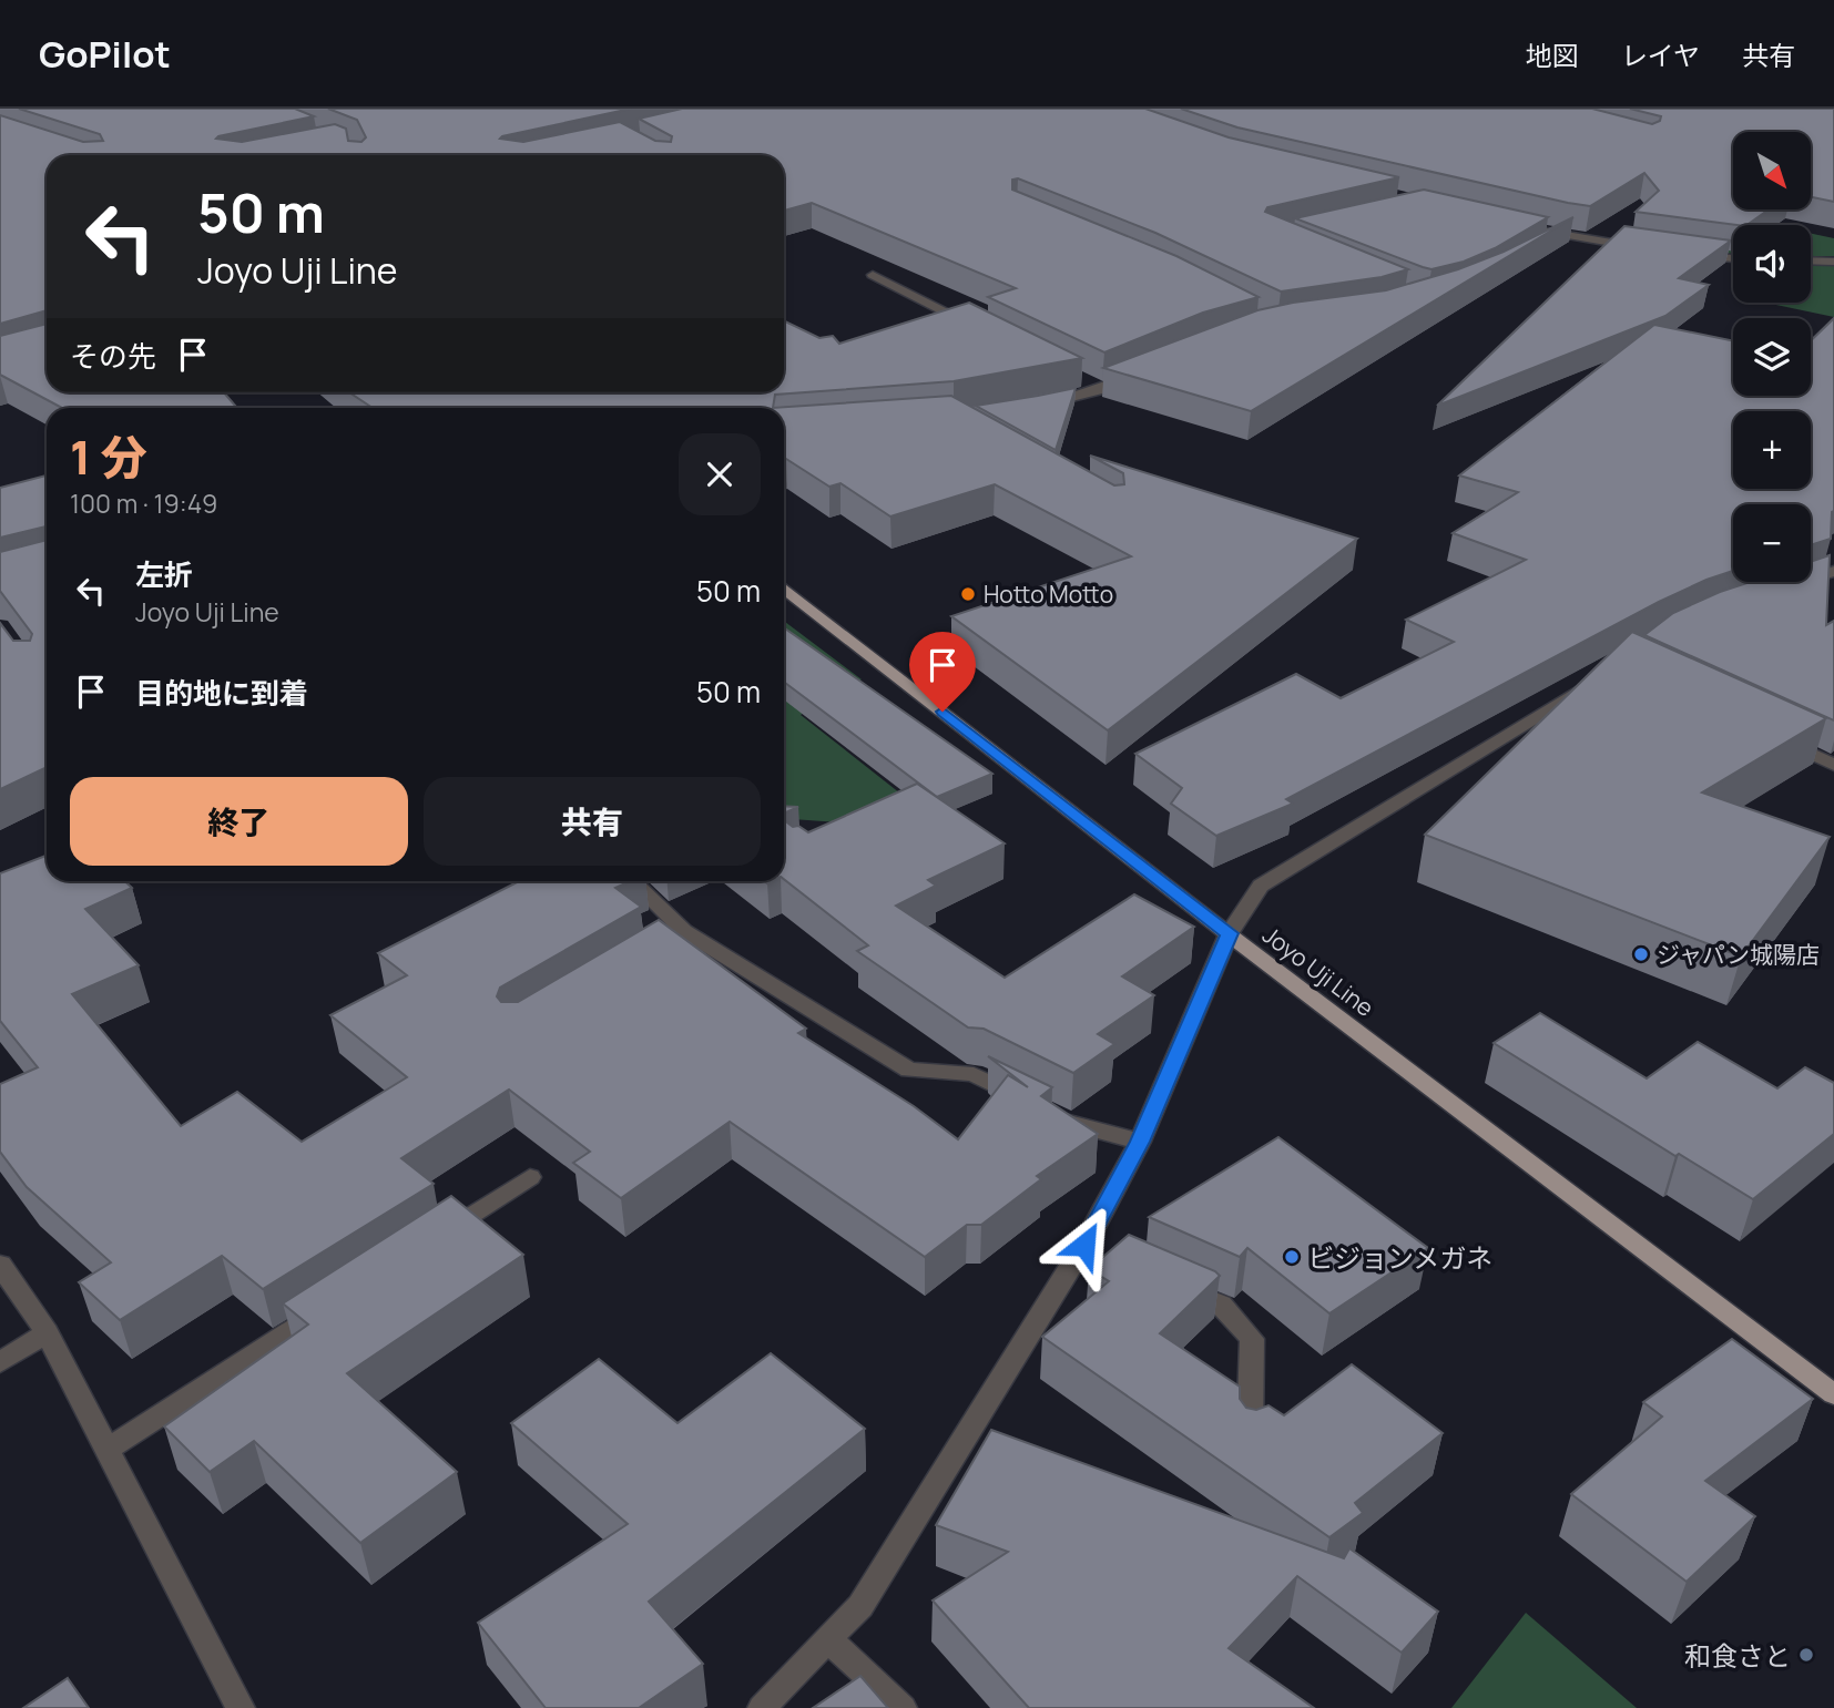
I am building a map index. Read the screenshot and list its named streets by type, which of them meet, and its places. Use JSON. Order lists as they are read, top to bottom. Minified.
{"streets":{"main road":["Joyo Uji Line"]},"places":["Hotto Motto","ジャパン城陽店","ビジョンメガネ","和食さと"],"north":"bottom right","page":{"header":"GoPilot","nav":["地図","レイヤ","共有"],"map_buttons":["+","−"],"turn":["50 m","Joyo Uji Line"],"then":"その先","heading":["1 分","100 m · 19:49"],"list":[{"name":"左折","note":"Joyo Uji Line","value":"50 m"},{"name":"目的地に到着","value":"50 m"}],"buttons":["終了","共有"]}}
